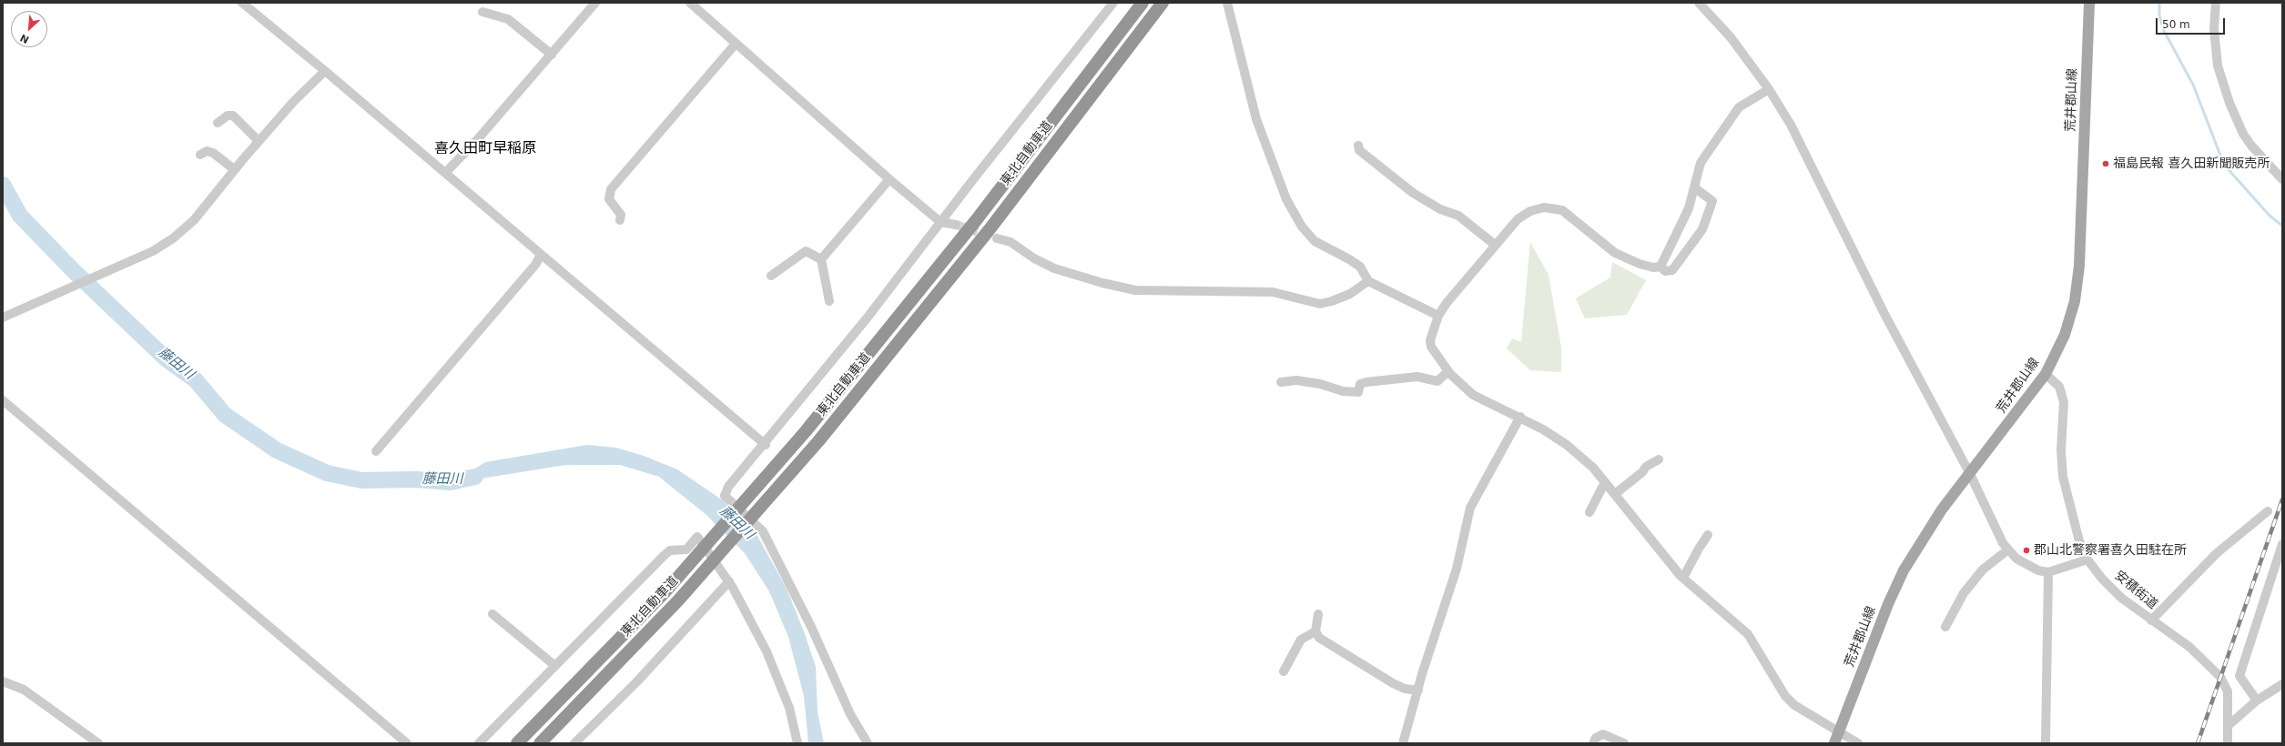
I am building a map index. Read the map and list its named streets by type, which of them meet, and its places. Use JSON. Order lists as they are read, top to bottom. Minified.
{"streets":{"highway":["東北自動車道"],"main road":["荒井郡山線"],"street":["安積街道"]},"crossings":[["荒井郡山線","安積街道"]],"districts":["喜久田町早稲原"],"water":["藤田川"],"places":["福島民報 喜久田新聞販売所","郡山北警察署喜久田駐在所"],"scale_bar":"50 m","north":"bottom left"}
